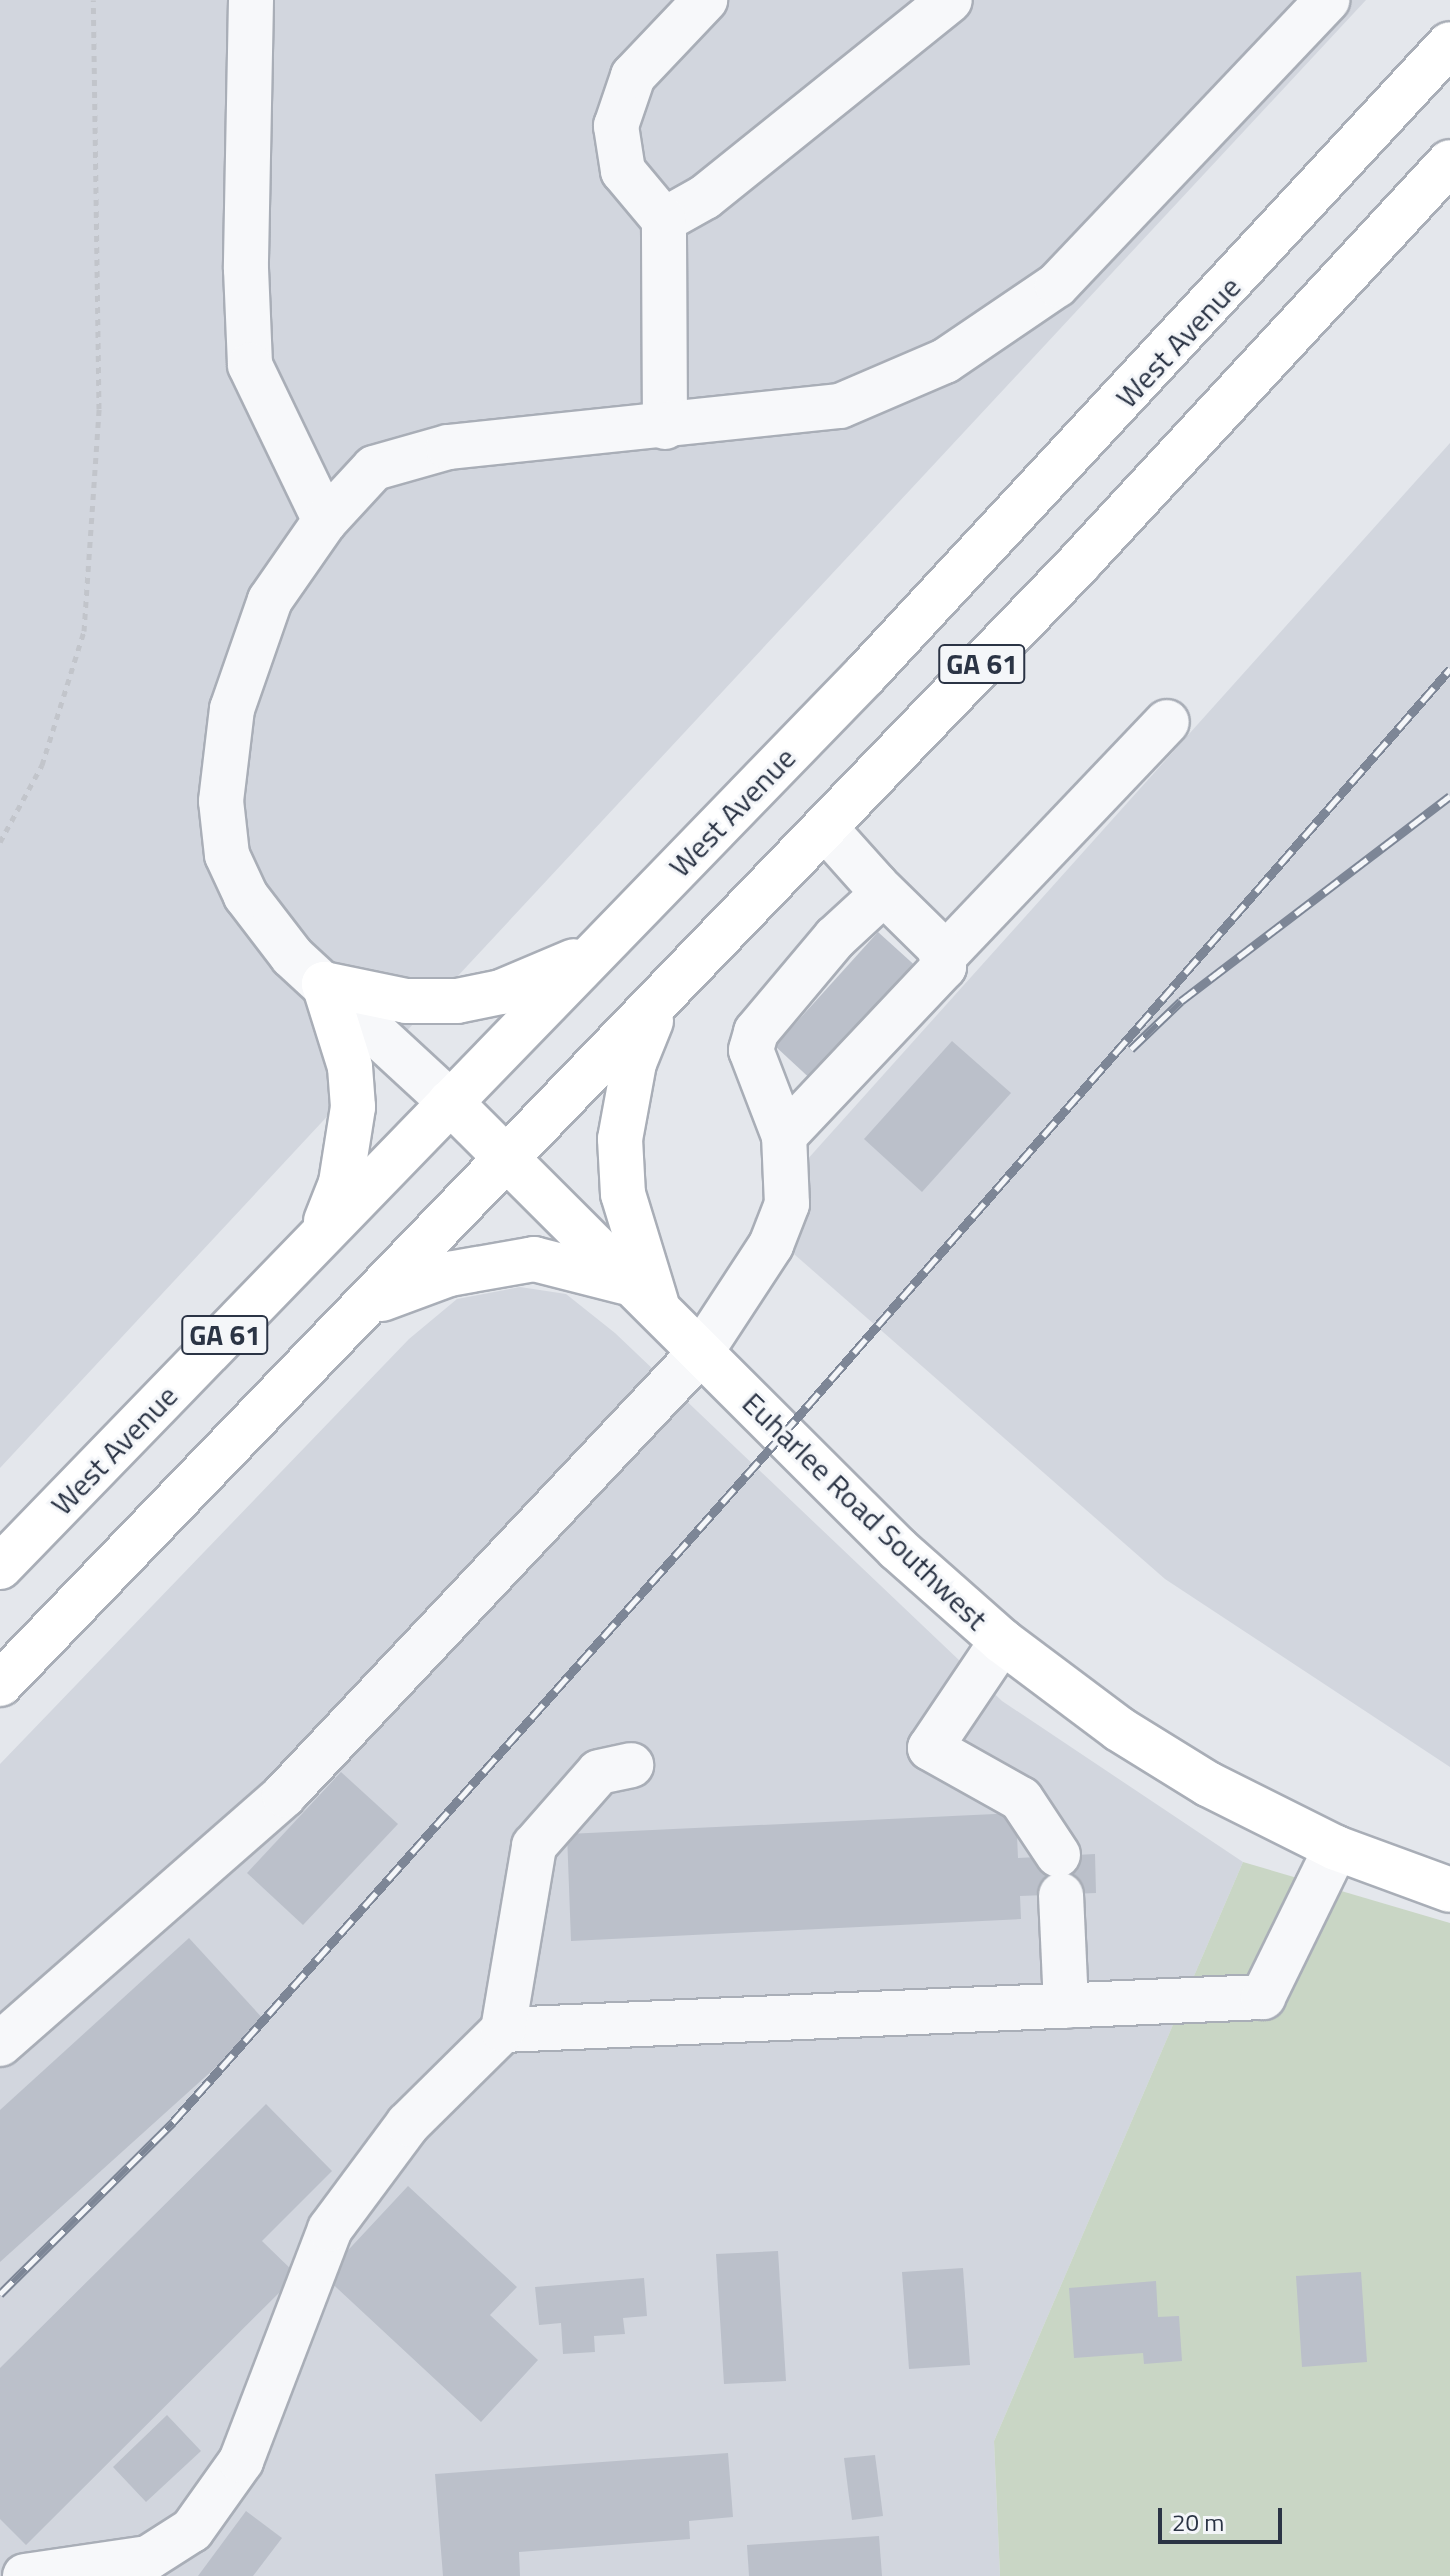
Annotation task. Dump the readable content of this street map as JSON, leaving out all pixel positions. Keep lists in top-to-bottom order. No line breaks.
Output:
{"streets":{"main road":["West Avenue","GA 61","Euharlee Road Southwest"]},"crossings":[["West Avenue","Euharlee Road Southwest"],["GA 61","Euharlee Road Southwest"]],"scale_bar":"20 m"}
